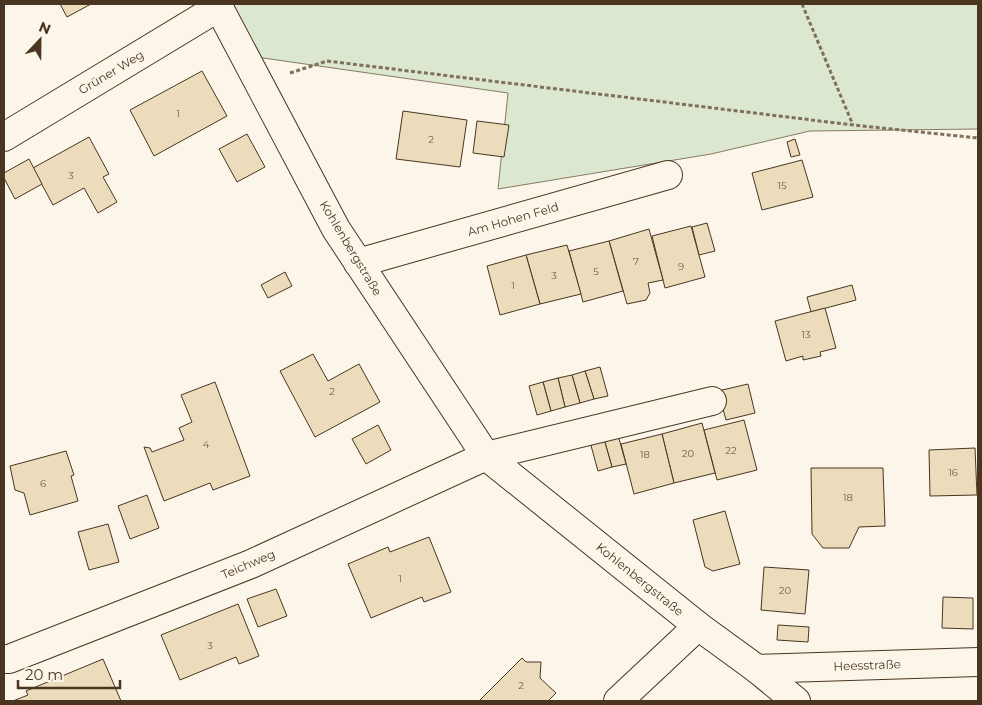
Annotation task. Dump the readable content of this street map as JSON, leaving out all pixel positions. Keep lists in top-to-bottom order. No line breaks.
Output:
{"streets":{"street":["Grüner Weg","Am Hohen Feld","Kohlenbergstraße","Teichweg","Heesstraße"]},"crossings":[["Grüner Weg","Kohlenbergstraße"],["Am Hohen Feld","Kohlenbergstraße"],["Kohlenbergstraße","Teichweg"],["Kohlenbergstraße","Heesstraße"]],"house_numbers":["1","2","3","15","7","9","5","3","1","13","2","4","22","20","18","16","6","18","1","20","3","2"],"scale_bar":"20 m","north":"top"}
